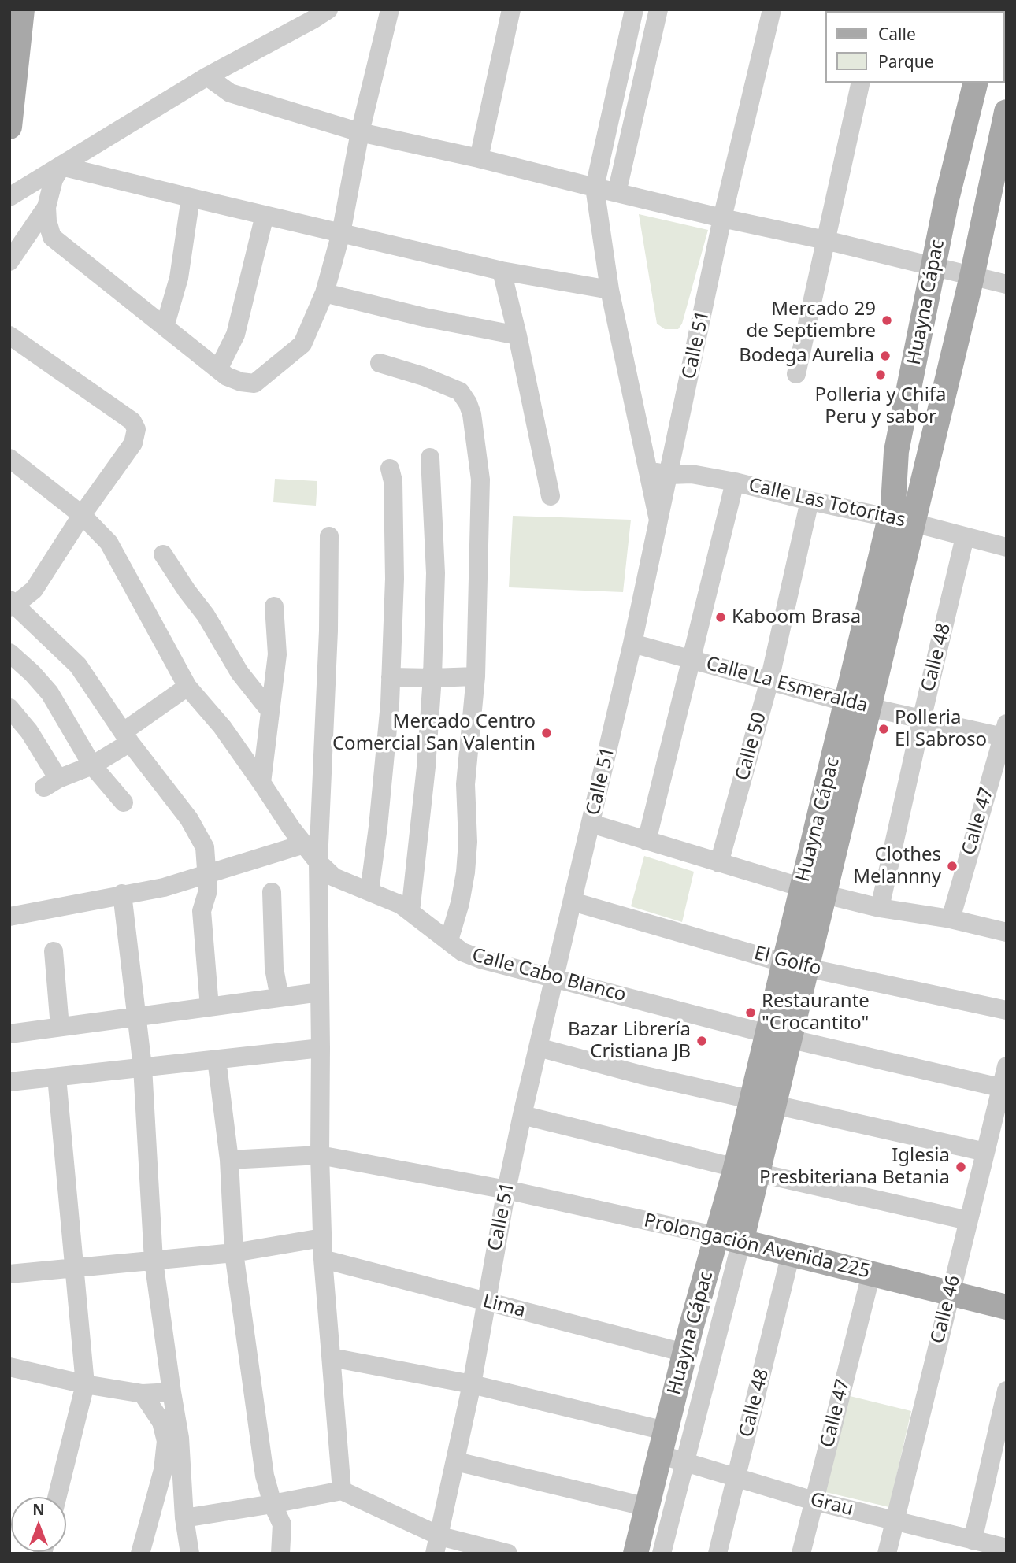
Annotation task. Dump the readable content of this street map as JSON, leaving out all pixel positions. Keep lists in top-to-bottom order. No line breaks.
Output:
{"streets":{"main road":["Huayna Cápac","Prolongación Avenida 225"],"street":["Calle 51","Calle Las Totoritas","Calle 48","Calle La Esmeralda","Calle 50","Calle 47","El Golfo","Calle Cabo Blanco","Lima","Calle 46","Grau"]},"crossings":[["Huayna Cápac","Calle Las Totoritas"],["Huayna Cápac","Calle La Esmeralda"],["Huayna Cápac","El Golfo"],["Huayna Cápac","Calle Cabo Blanco"],["Huayna Cápac","Prolongación Avenida 225"],["Huayna Cápac","Lima"],["Huayna Cápac","Grau"],["Calle 51","Calle Las Totoritas"],["Calle 51","Calle La Esmeralda"],["Calle 51","El Golfo"],["Calle 51","Calle Cabo Blanco"],["Calle 51","Prolongación Avenida 225"],["Calle 51","Lima"],["Calle 51","Grau"],["Calle Las Totoritas","Calle 48"],["Calle Las Totoritas","Calle 50"],["Calle 48","Calle La Esmeralda"],["Calle 48","Prolongación Avenida 225"],["Calle 48","Grau"],["Calle La Esmeralda","Calle 50"],["Calle La Esmeralda","Calle 47"],["Calle 47","Prolongación Avenida 225"],["Calle 47","Grau"],["Calle Cabo Blanco","Calle 46"],["Prolongación Avenida 225","Calle 46"],["Calle 46","Grau"]],"places":["Mercado 29 de Septiembre","Bodega Aurelia","Polleria y Chifa Peru y sabor","Kaboom Brasa","Polleria El Sabroso","Mercado Centro Comercial San Valentin","Clothes Melannny","Restaurante \"Crocantito\"","Bazar Librería Cristiana JB","Iglesia Presbiteriana Betania"],"legend":["Calle","Parque"],"north":"top"}
